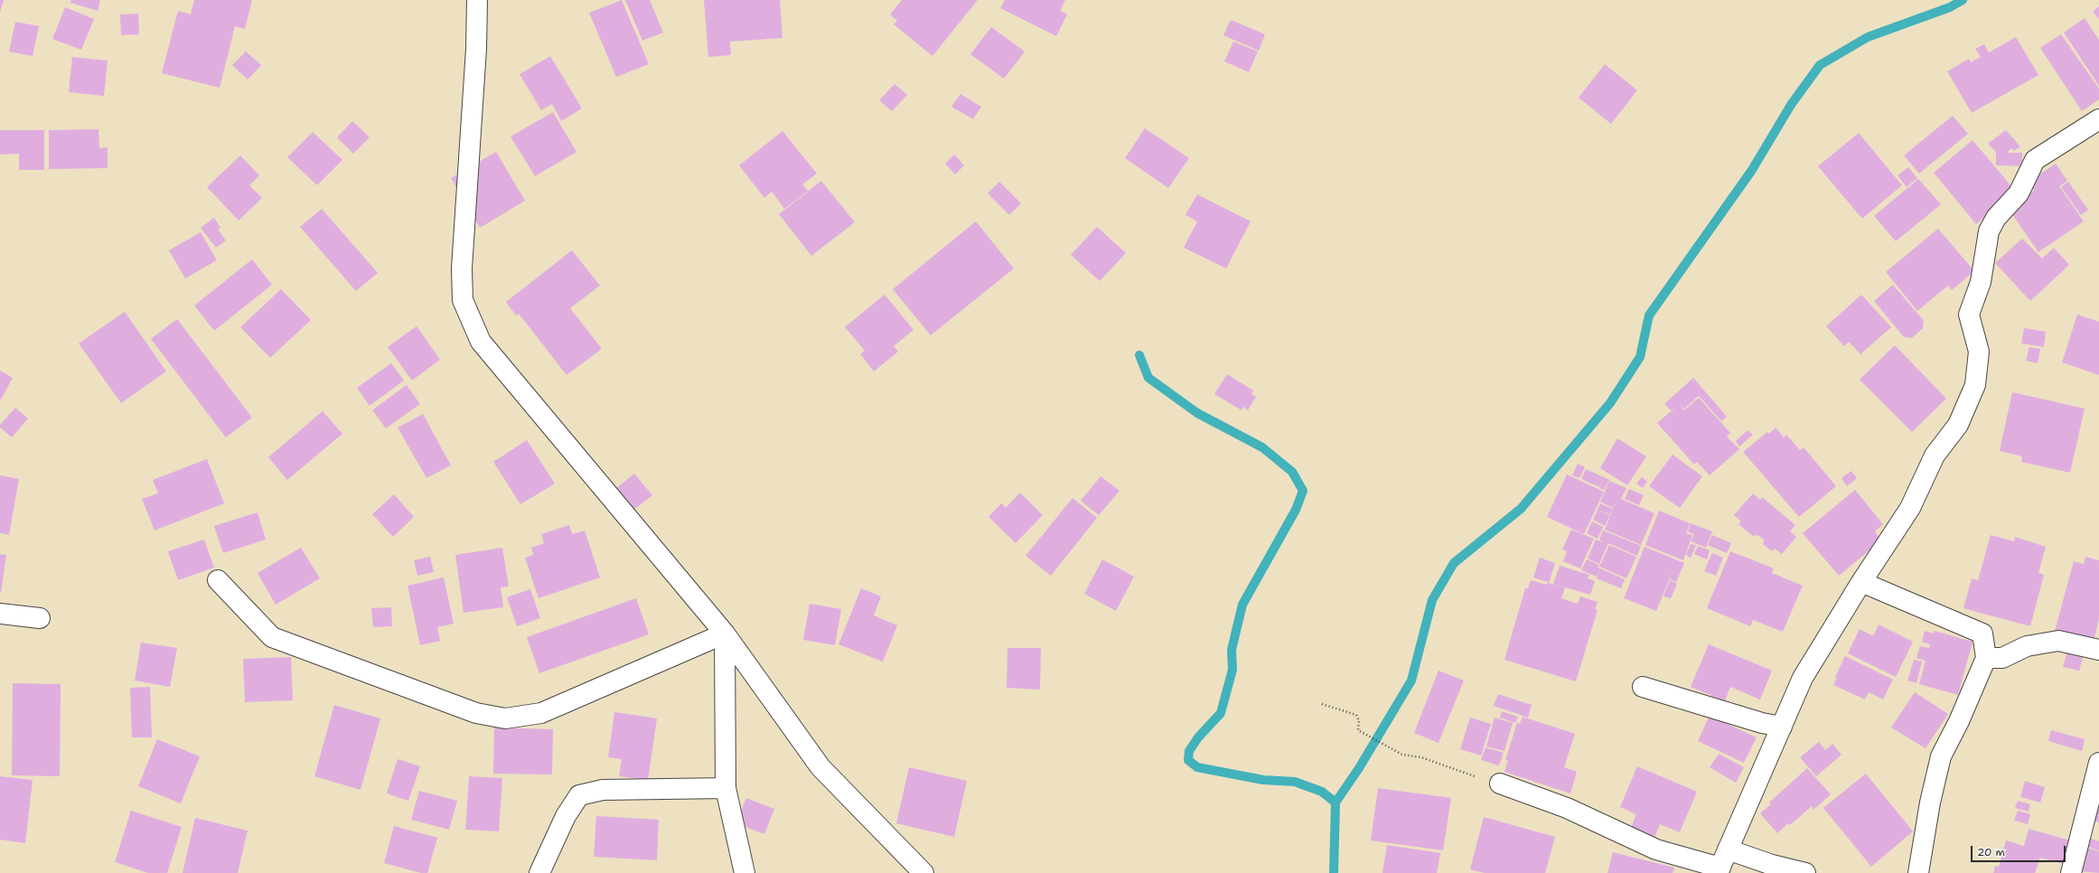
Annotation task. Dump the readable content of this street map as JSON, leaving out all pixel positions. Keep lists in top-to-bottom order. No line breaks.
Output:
{"scale_bar":"20 m"}
